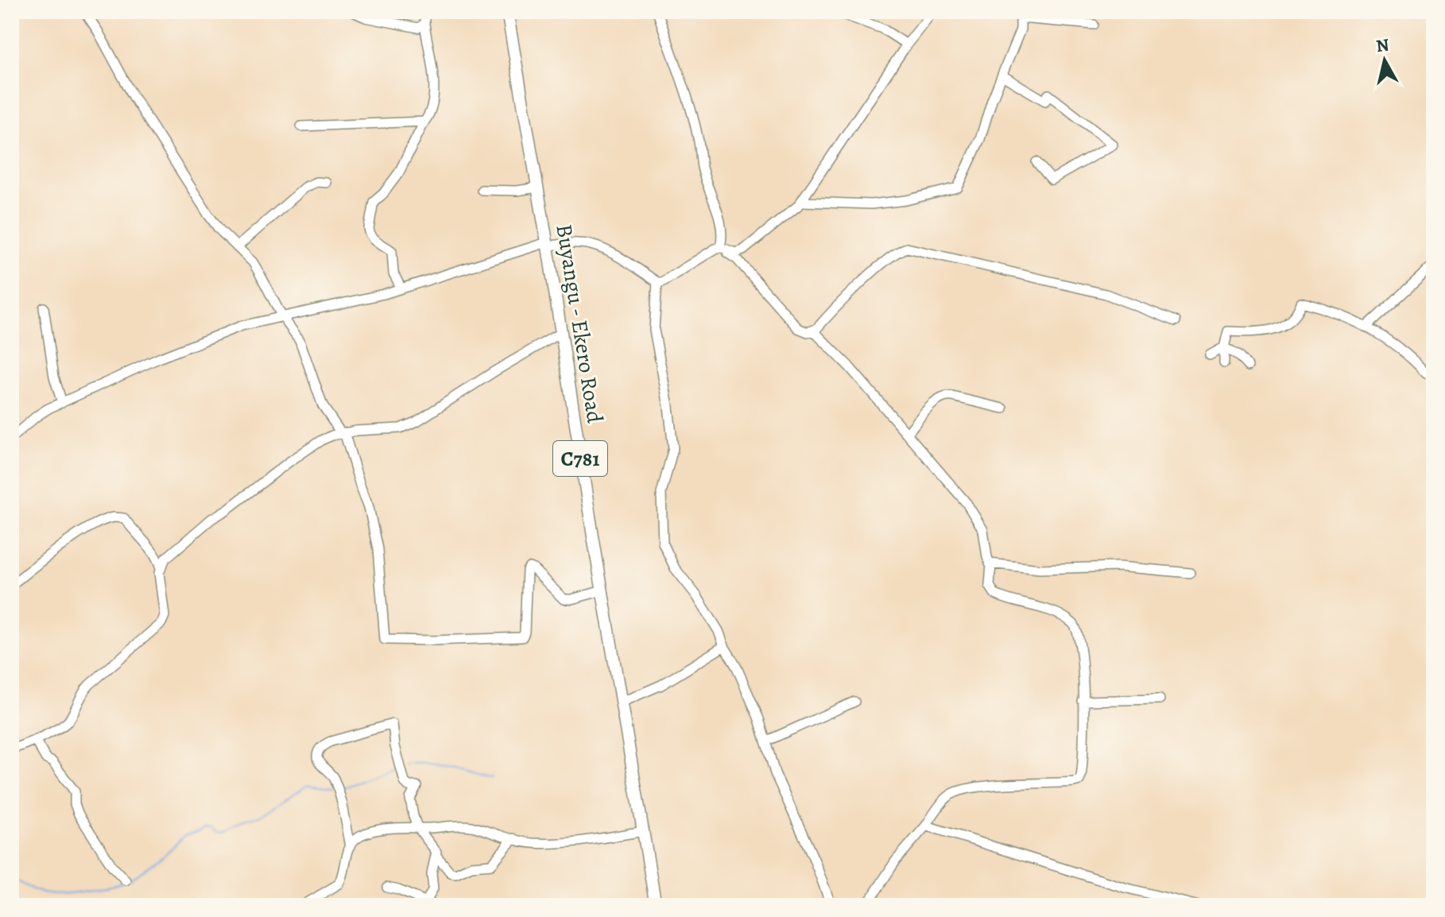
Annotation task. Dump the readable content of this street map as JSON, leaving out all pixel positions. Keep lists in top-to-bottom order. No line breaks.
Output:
{"streets":{"main road":["Buyangu - Ekero Road","C781"]},"north":"top"}
